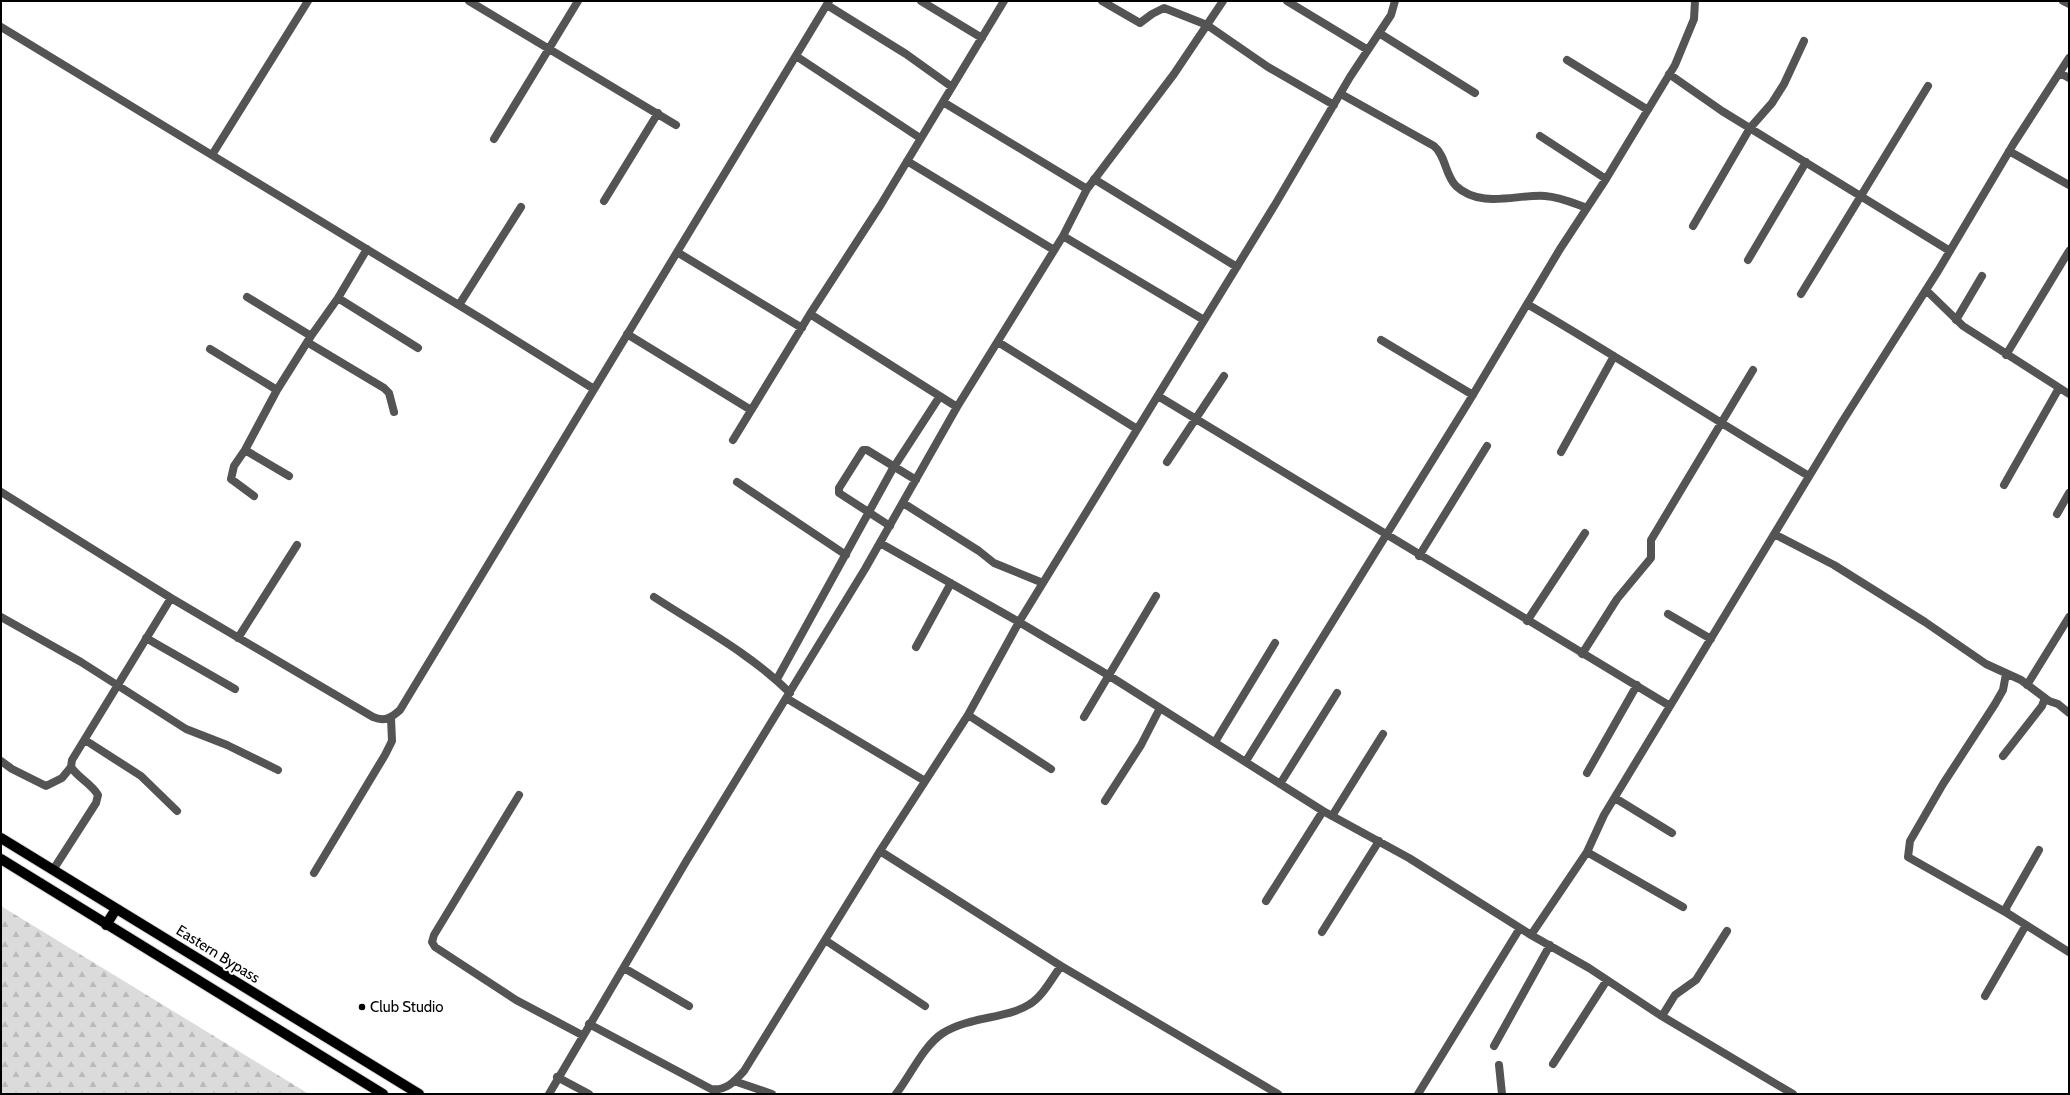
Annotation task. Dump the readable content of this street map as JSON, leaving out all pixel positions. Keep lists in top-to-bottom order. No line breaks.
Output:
{"streets":{"main road":["Eastern Bypass"]},"places":["Club Studio"]}
